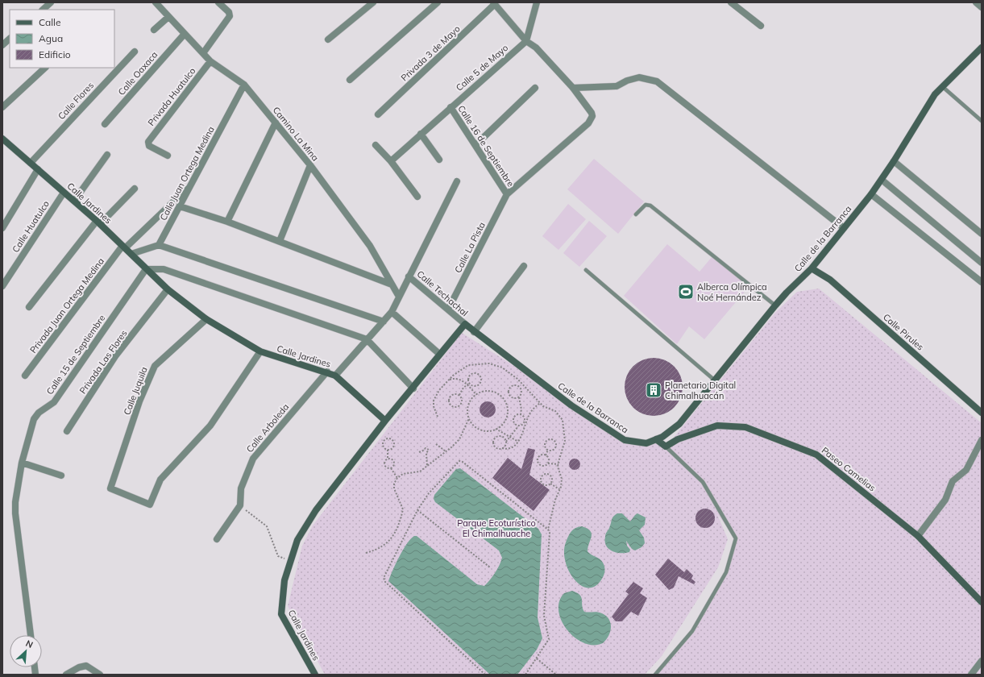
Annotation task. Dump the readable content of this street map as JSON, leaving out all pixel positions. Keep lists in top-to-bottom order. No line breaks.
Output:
{"streets":{"main road":["Calle Jardines","Calle de la Barranca","Calle Pirules","Paseo Camelias"],"street":["Privada 3 de Mayo","Calle 5 de Mayo","Calle Oaxaca","Privada Huatulco","Calle Flores","Camino La Mina","Calle 16 de Septiembre","Calle Juan Ortega Medina","Calle Huatulco","Calle La Pista","Calle Techachal","Privada Juan Ortega Medina","Calle 15 de Septiembre","Privada Las Flores","Calle Juquila","Calle Arboleda"]},"crossings":[["Calle 5 de Mayo","Calle 16 de Septiembre"],["Calle Oaxaca","Camino La Mina"],["Privada Huatulco","Camino La Mina"],["Calle Flores","Calle Jardines"],["Camino La Mina","Calle Juan Ortega Medina"],["Calle 16 de Septiembre","Calle La Pista"],["Calle Juan Ortega Medina","Privada Juan Ortega Medina"],["Calle Jardines","Calle Huatulco"],["Calle Jardines","Privada Juan Ortega Medina"],["Calle Jardines","Calle 15 de Septiembre"],["Calle Jardines","Privada Las Flores"],["Calle Jardines","Calle Juquila"],["Calle Jardines","Calle Arboleda"],["Calle de la Barranca","Calle Techachal"],["Calle de la Barranca","Calle Pirules"],["Calle La Pista","Calle Techachal"]],"parks":["Parque Ecoturístico El Chimalhuache"],"places":{"sports":["Alberca Olímpica Noé Hernández"],"building":["Planetario Digital Chimalhuacán"]},"legend":["Calle","Agua","Edificio"],"north":"top right"}
